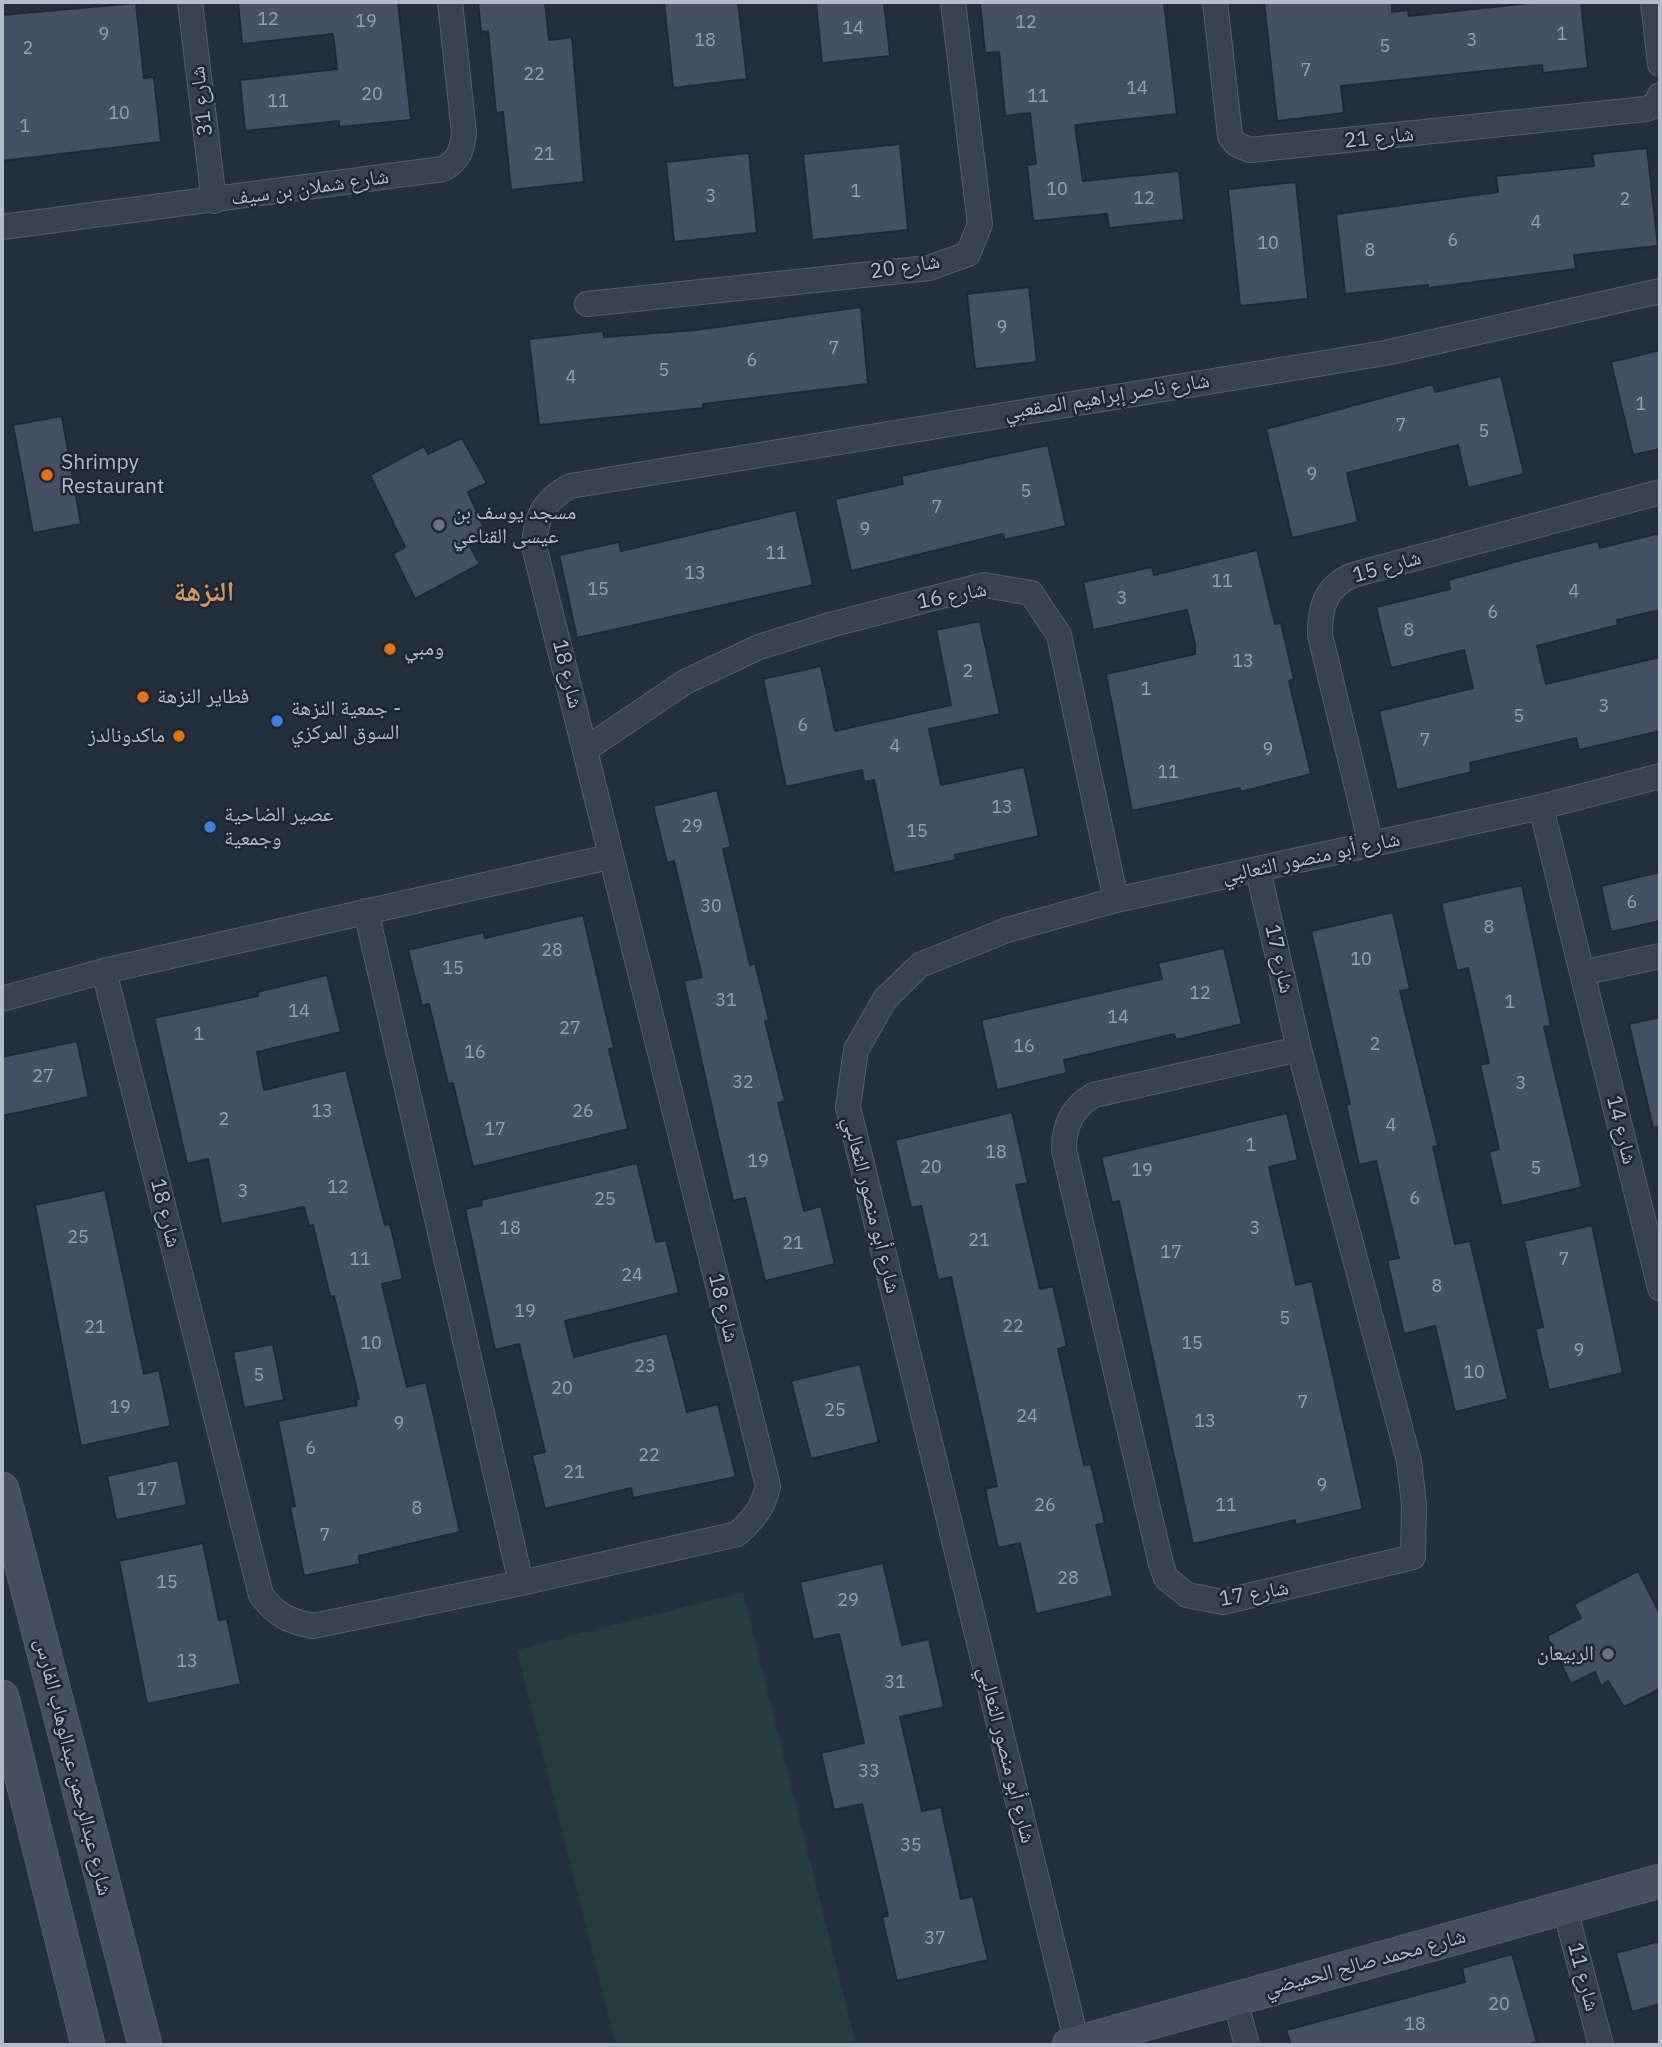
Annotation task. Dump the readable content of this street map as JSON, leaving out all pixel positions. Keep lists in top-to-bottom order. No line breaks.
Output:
{"streets":{"street":["شارع 31","شارع 21","شارع شملان بن سيف","شارع 20","شارع ناصر إبراهيم الصقعبي","شارع 15","شارع 16","شارع 18","شارع أبو منصور الثعالبي","شارع 17","شارع 14","شارع عبدالرحمن عبدالوهاب الفارس","شارع محمد صالح الحميضي","شارع 11"]},"crossings":[["شارع 31","شارع شملان بن سيف"],["شارع ناصر إبراهيم الصقعبي","شارع 18"],["شارع 15","شارع أبو منصور الثعالبي"],["شارع 16","شارع 18"],["شارع 16","شارع أبو منصور الثعالبي"],["شارع أبو منصور الثعالبي","شارع 17"],["شارع أبو منصور الثعالبي","شارع 14"],["شارع أبو منصور الثعالبي","شارع محمد صالح الحميضي"],["شارع محمد صالح الحميضي","شارع 11"]],"districts":["النزهة"],"places":["Shrimpy Restaurant","مسجد يوسف بن عيسى القناعي","ومبي","فطاير النزهة","جمعية النزهة - السوق المركزي","ماكدونالدز","عصير الضاحية وجمعية","الربيعان"],"house_numbers":["12","19","12","14","9","1","18","3","5","2","7","22","14","20","11","11","10","1","21","10","1","3","12","2","4","6","10","8","9","7","6","5","4","1","7","5","9","5","7","9","11","13","11","15","4","3","6","8","13","2","1","3","5","6","7","4","9","11","13","29","15","6","30","8","28","10","15","12","31","1","14","14","27","1","2","16","16","27","32","3","13","26","2","4","17","1","18","19","20","5","19","12","3","6","25","18","3","25","21","21","17","11","7","24","8","19","5","22","21","10","15","9","23","10","5","20","7","19","25","24","13","9","6","22","21","9","17","26","11","8","7","28","15","29","13","31","33","35","37","20","18"]}
